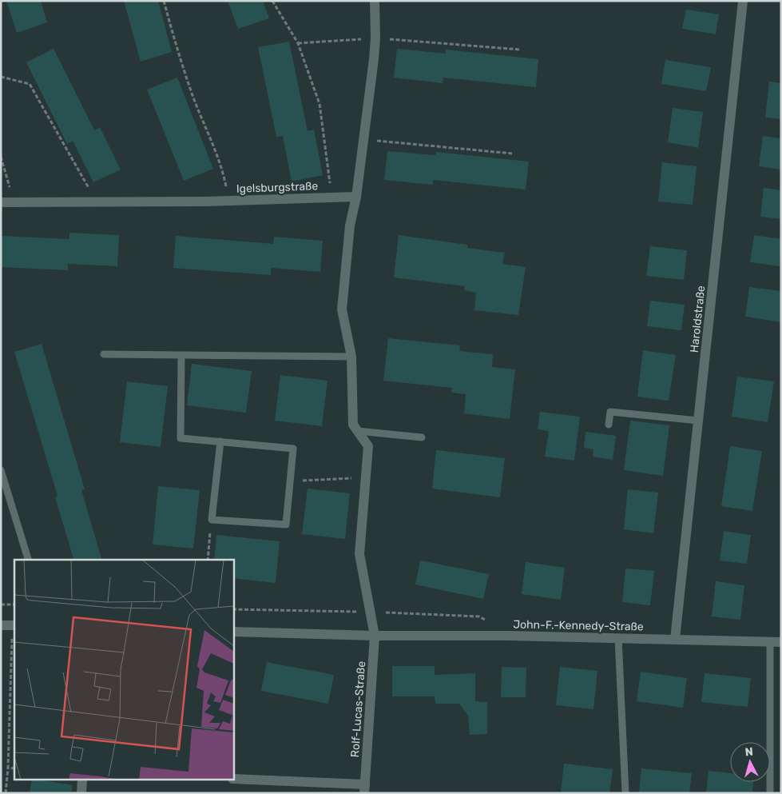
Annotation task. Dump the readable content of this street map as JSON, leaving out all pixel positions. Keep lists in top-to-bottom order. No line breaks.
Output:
{"streets":{"street":["Igelsburgstraße","Haroldstraße","John-F.-Kennedy-Straße","Rolf-Lucas-Straße"]},"crossings":[["Haroldstraße","John-F.-Kennedy-Straße"],["John-F.-Kennedy-Straße","Rolf-Lucas-Straße"]],"north":"top"}
